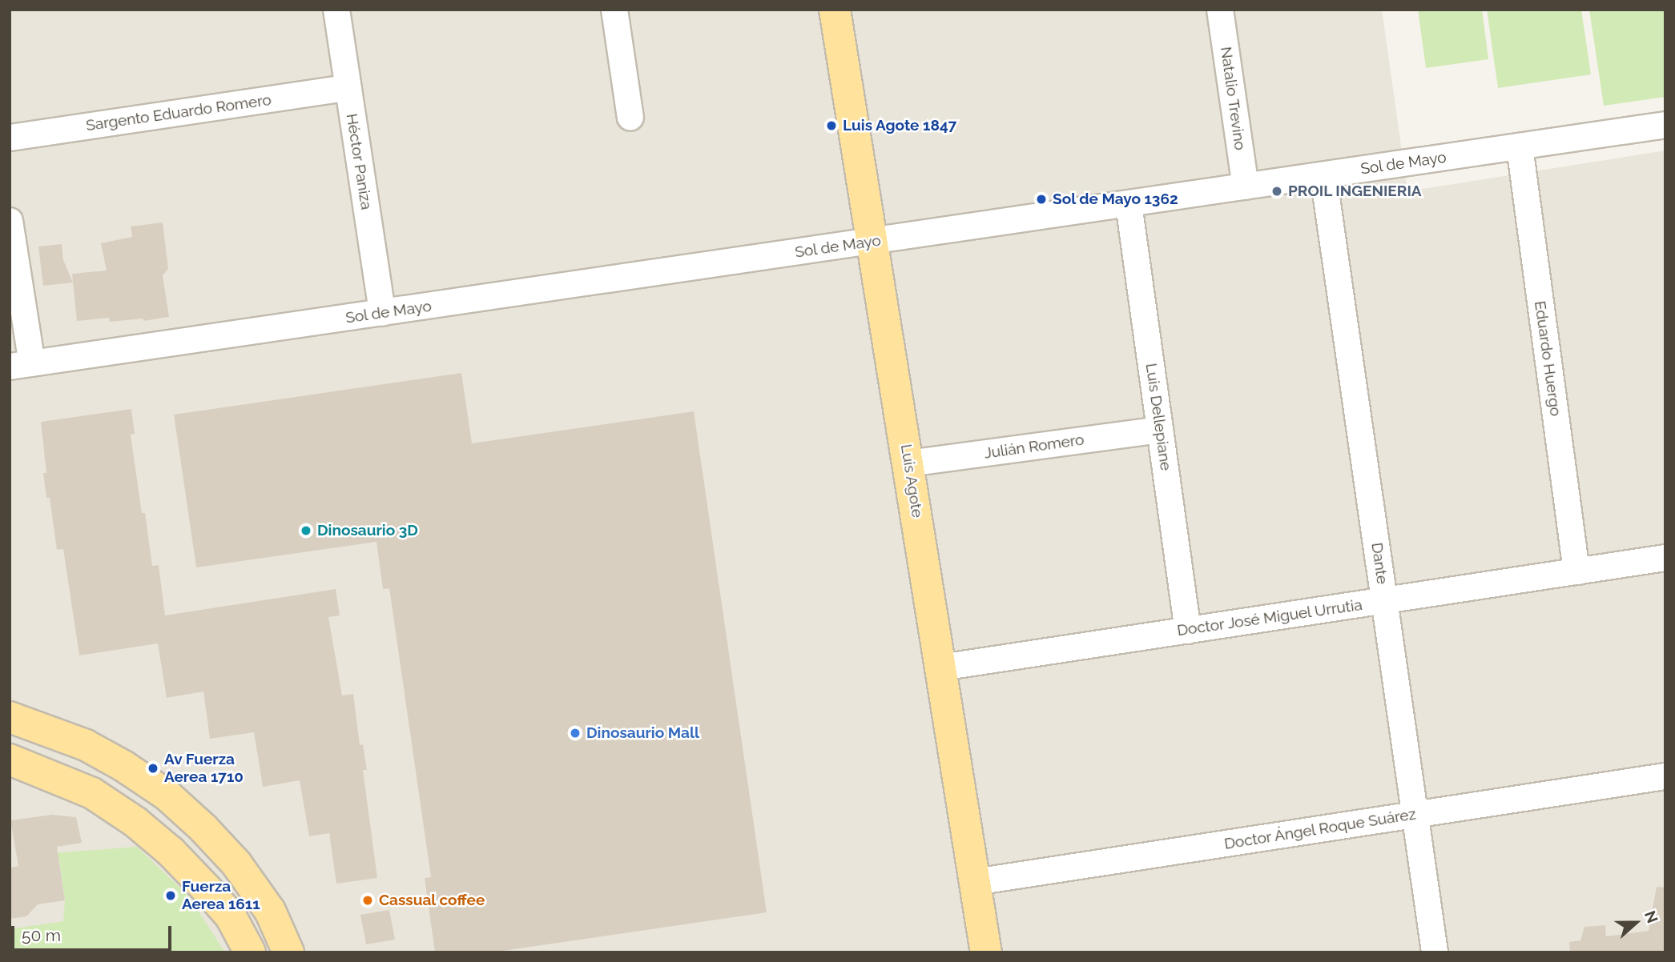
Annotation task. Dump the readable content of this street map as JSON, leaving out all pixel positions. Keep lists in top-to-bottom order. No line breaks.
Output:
{"streets":{"main road":["Luis Agote"],"street":["Natalio Trevino","Sargento Eduardo Romero","Héctor Paniza","Sol de Mayo","Eduardo Huergo","Luis Dellepiane","Julián Romero","Dante","Doctor José Miguel Urrutia","Doctor Ángel Roque Suárez"]},"crossings":[["Natalio Trevino","Sol de Mayo"],["Sargento Eduardo Romero","Héctor Paniza"],["Héctor Paniza","Sol de Mayo"],["Sol de Mayo","Eduardo Huergo"],["Sol de Mayo","Luis Dellepiane"],["Sol de Mayo","Luis Agote"],["Sol de Mayo","Dante"],["Eduardo Huergo","Doctor José Miguel Urrutia"],["Luis Dellepiane","Julián Romero"],["Luis Dellepiane","Doctor José Miguel Urrutia"],["Julián Romero","Luis Agote"],["Luis Agote","Doctor José Miguel Urrutia"],["Luis Agote","Doctor Ángel Roque Suárez"],["Dante","Doctor José Miguel Urrutia"],["Dante","Doctor Ángel Roque Suárez"]],"places":["Luis Agote 1847","PROIL INGENIERIA","Sol de Mayo 1362","Dinosaurio 3D","Dinosaurio Mall","Av Fuerza Aerea 1710","Fuerza Aerea 1611","Cassual coffee"],"scale_bar":"50 m","north":"right"}
